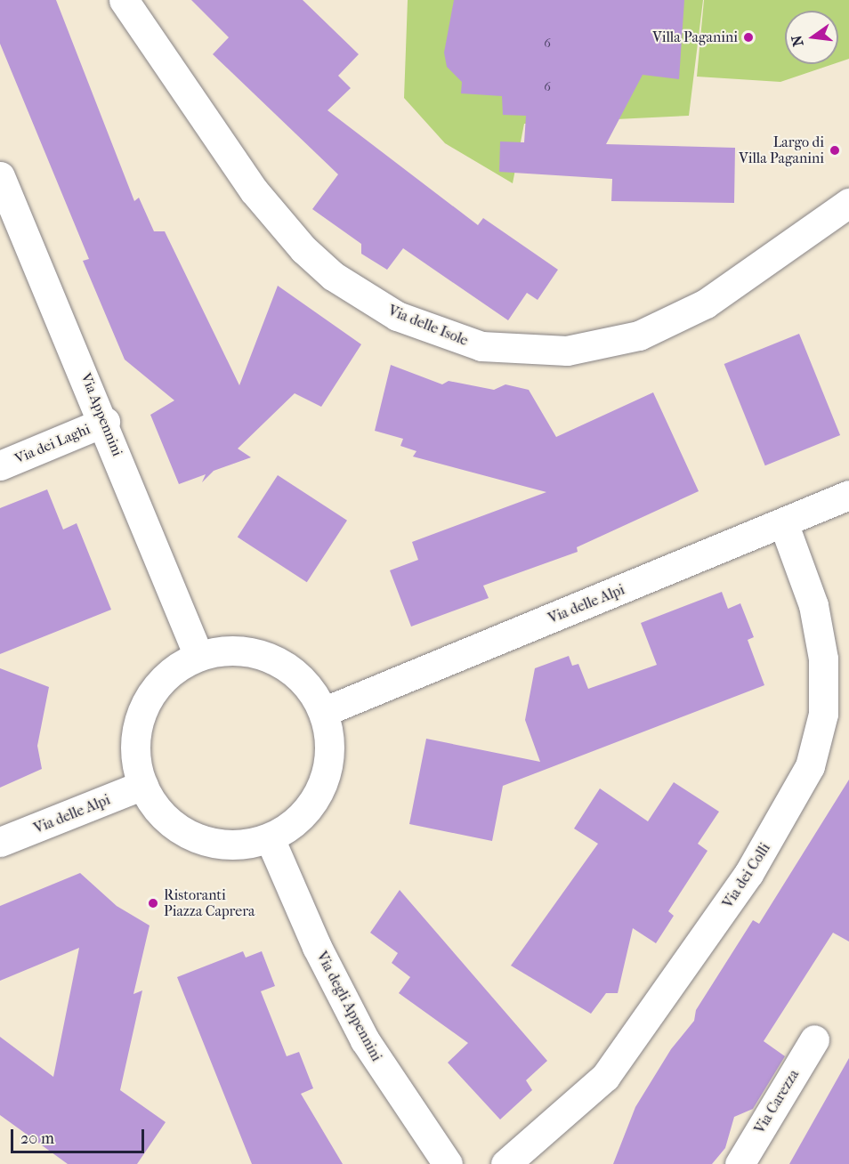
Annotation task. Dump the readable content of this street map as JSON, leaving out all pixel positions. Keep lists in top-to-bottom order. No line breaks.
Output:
{"streets":{"street":["Via delle Isole","Via Appennini","Via dei Laghi","Via delle Alpi","Via dei Colli","Via degli Appennini","Via Carezza"]},"crossings":[["Via Appennini","Via dei Laghi"],["Via delle Alpi","Via dei Colli"]],"places":["Villa Paganini","Largo di Villa Paganini","Ristoranti Piazza Caprera"],"house_numbers":["6","6"],"scale_bar":"20 m","north":"left"}
